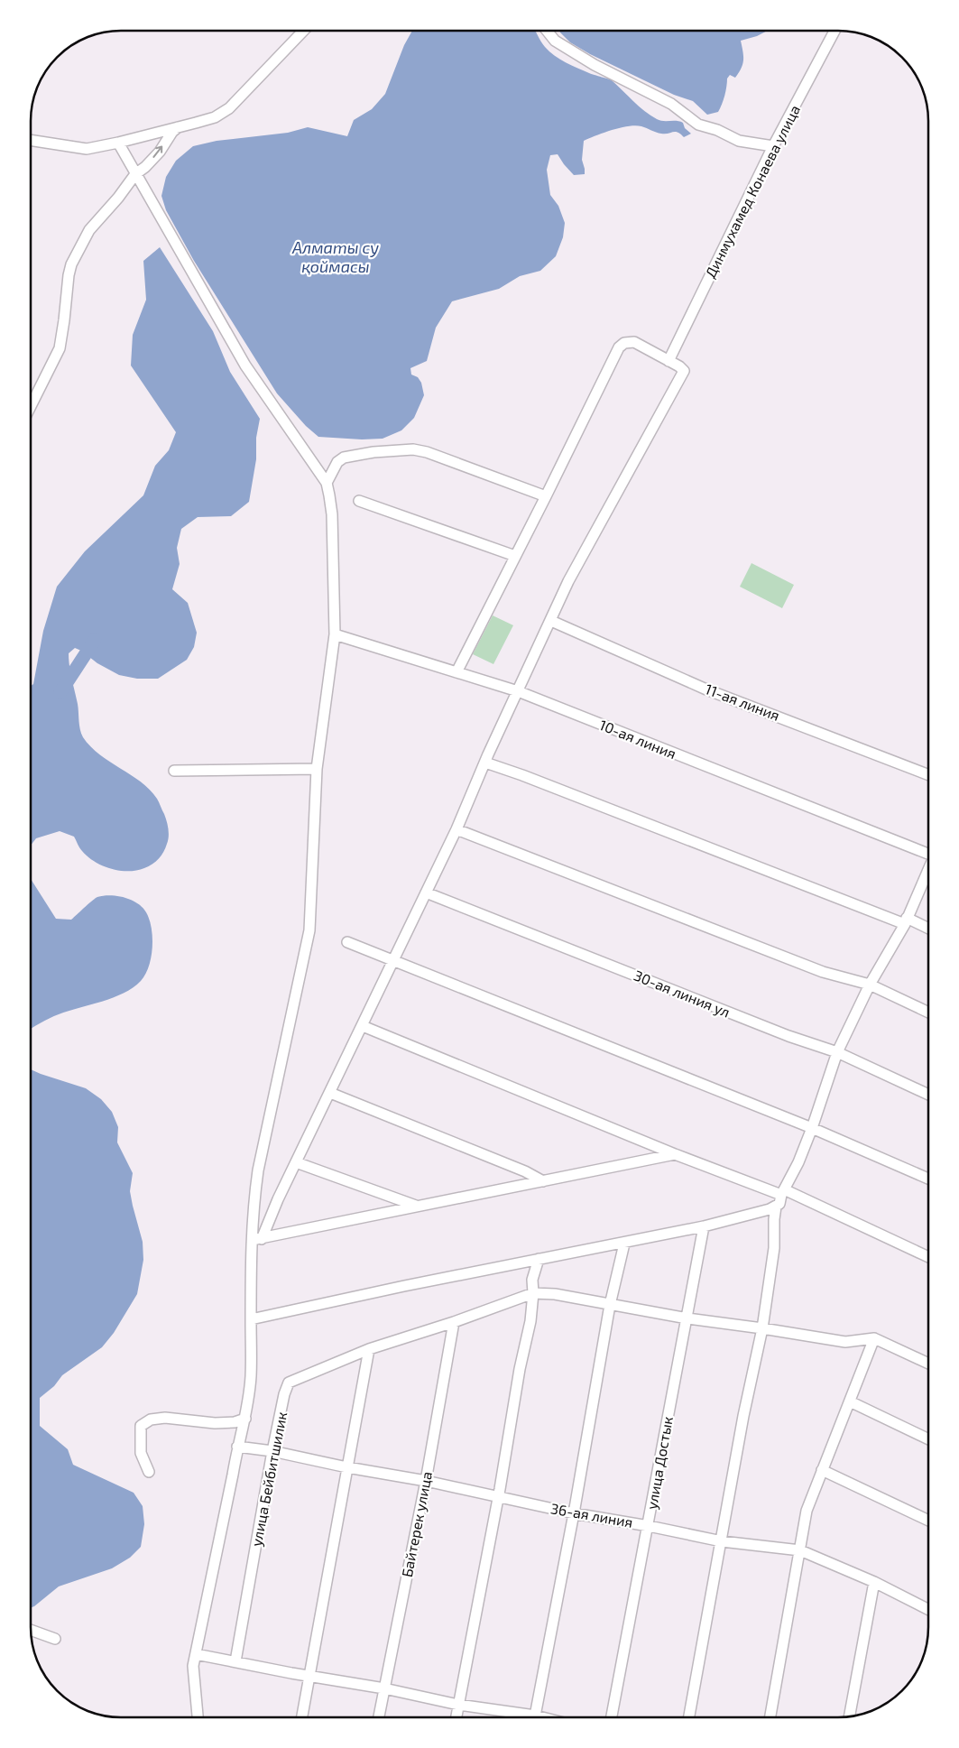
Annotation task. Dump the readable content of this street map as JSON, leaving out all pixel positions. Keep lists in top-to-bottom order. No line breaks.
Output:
{"streets":{"street":["Динмухамед Конаева улица","11-ая линия","10-ая линия","30-ая линия ул","улица Достык","улица Бейбитшилик","36-ая линия","Байтерек улица"]},"crossings":[["улица Достык","36-ая линия"],["улица Бейбитшилик","36-ая линия"],["36-ая линия","Байтерек улица"]],"water":["Алматы су қоймасы"]}
